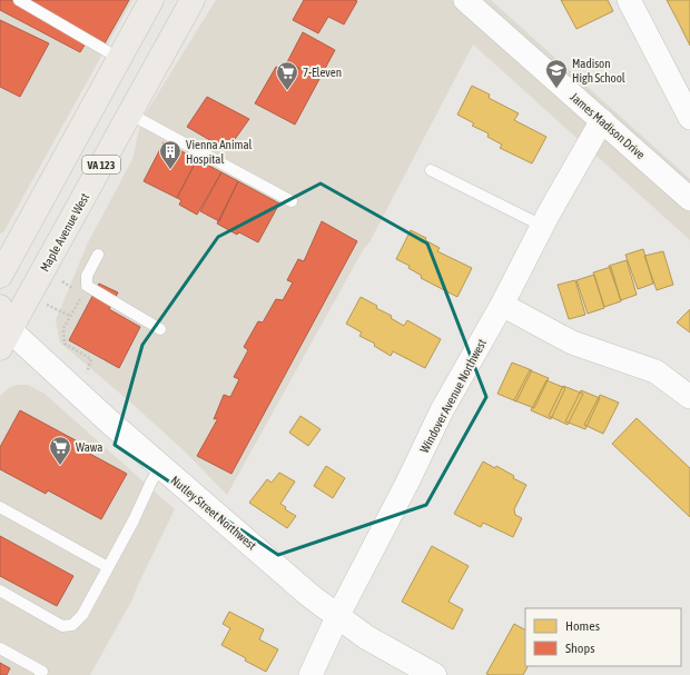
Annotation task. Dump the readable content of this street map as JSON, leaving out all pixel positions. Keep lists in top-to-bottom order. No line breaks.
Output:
{"streets":{"main road":["VA 123","Maple Avenue West"],"street":["James Madison Drive","Windover Avenue Northwest","Nutley Street Northwest"]},"crossings":[["James Madison Drive","Windover Avenue Northwest"],["Maple Avenue West","Nutley Street Northwest"],["Windover Avenue Northwest","Nutley Street Northwest"]],"places":{"school or university":["Madison High School"],"supermarket":["7-Eleven","Wawa"],"building":["Vienna Animal Hospital"]},"legend":["Homes","Shops"]}
